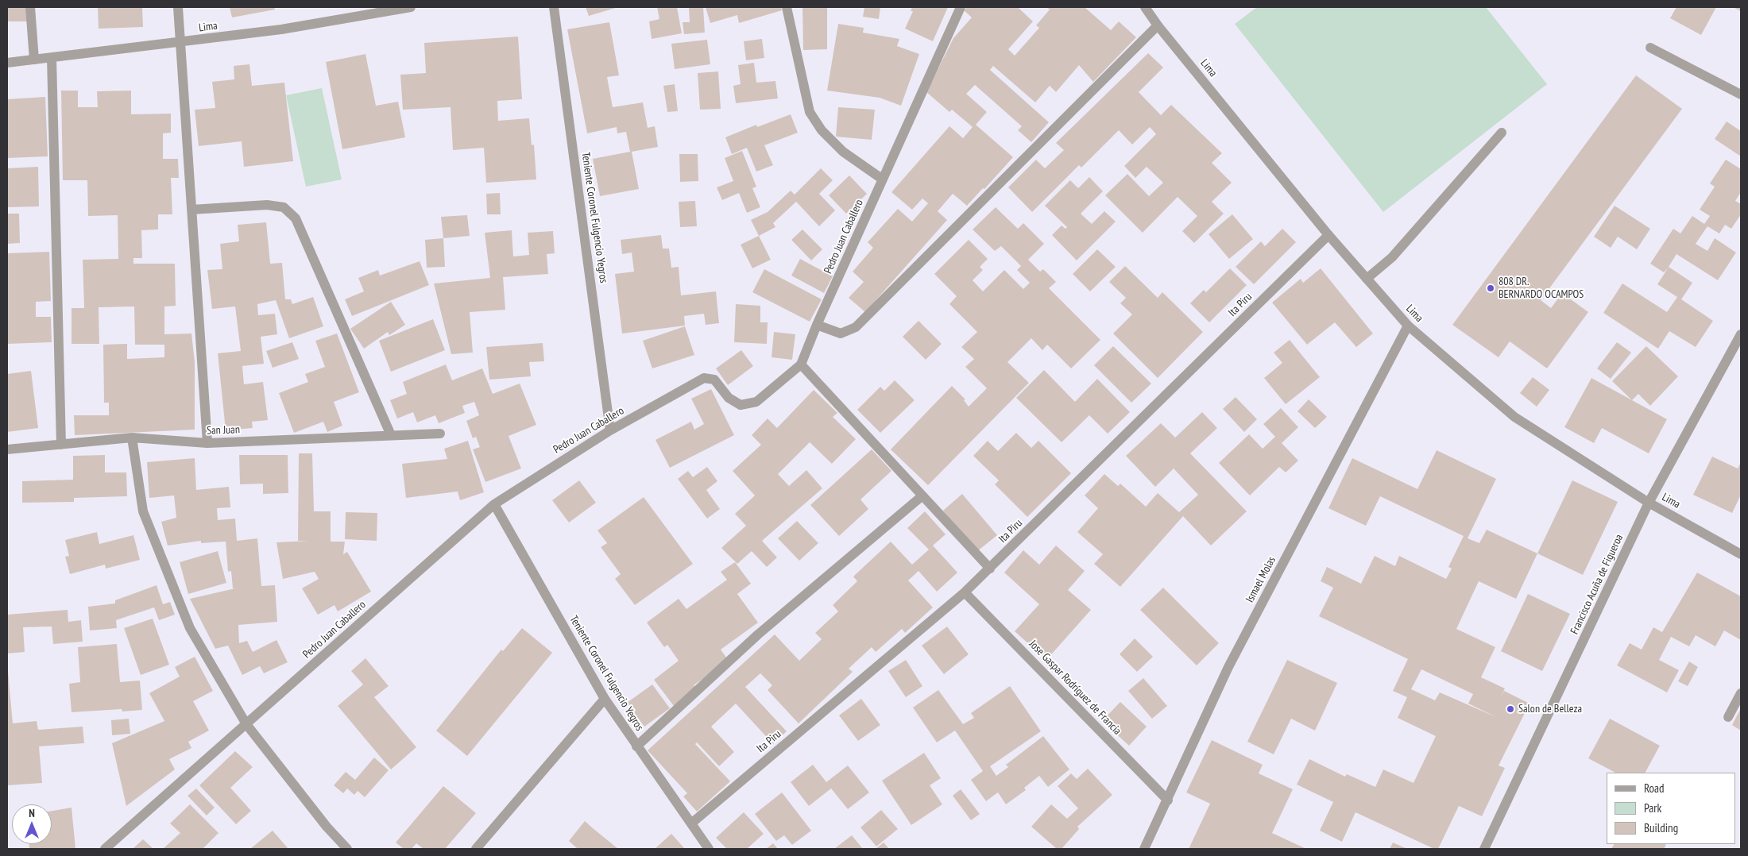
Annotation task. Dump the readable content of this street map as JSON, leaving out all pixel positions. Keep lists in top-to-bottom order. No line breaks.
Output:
{"streets":{"street":["Lima","Teniente Coronel Fulgencio Yegros","Pedro Juan Caballero","Ita Piru","San Juan","Ismael Molas","Francisco Acuña de Figueroa","Jose Gaspar Rodríguez de Francia"]},"crossings":[["Lima","Ita Piru"],["Lima","Ismael Molas"],["Lima","Francisco Acuña de Figueroa"],["Teniente Coronel Fulgencio Yegros","Pedro Juan Caballero"],["Teniente Coronel Fulgencio Yegros","Ita Piru"],["Ita Piru","Jose Gaspar Rodríguez de Francia"],["Ismael Molas","Jose Gaspar Rodríguez de Francia"]],"places":["808 DR. BERNARDO OCAMPOS","Salon de Belleza"],"legend":["Road","Park","Building"],"north":"top"}
